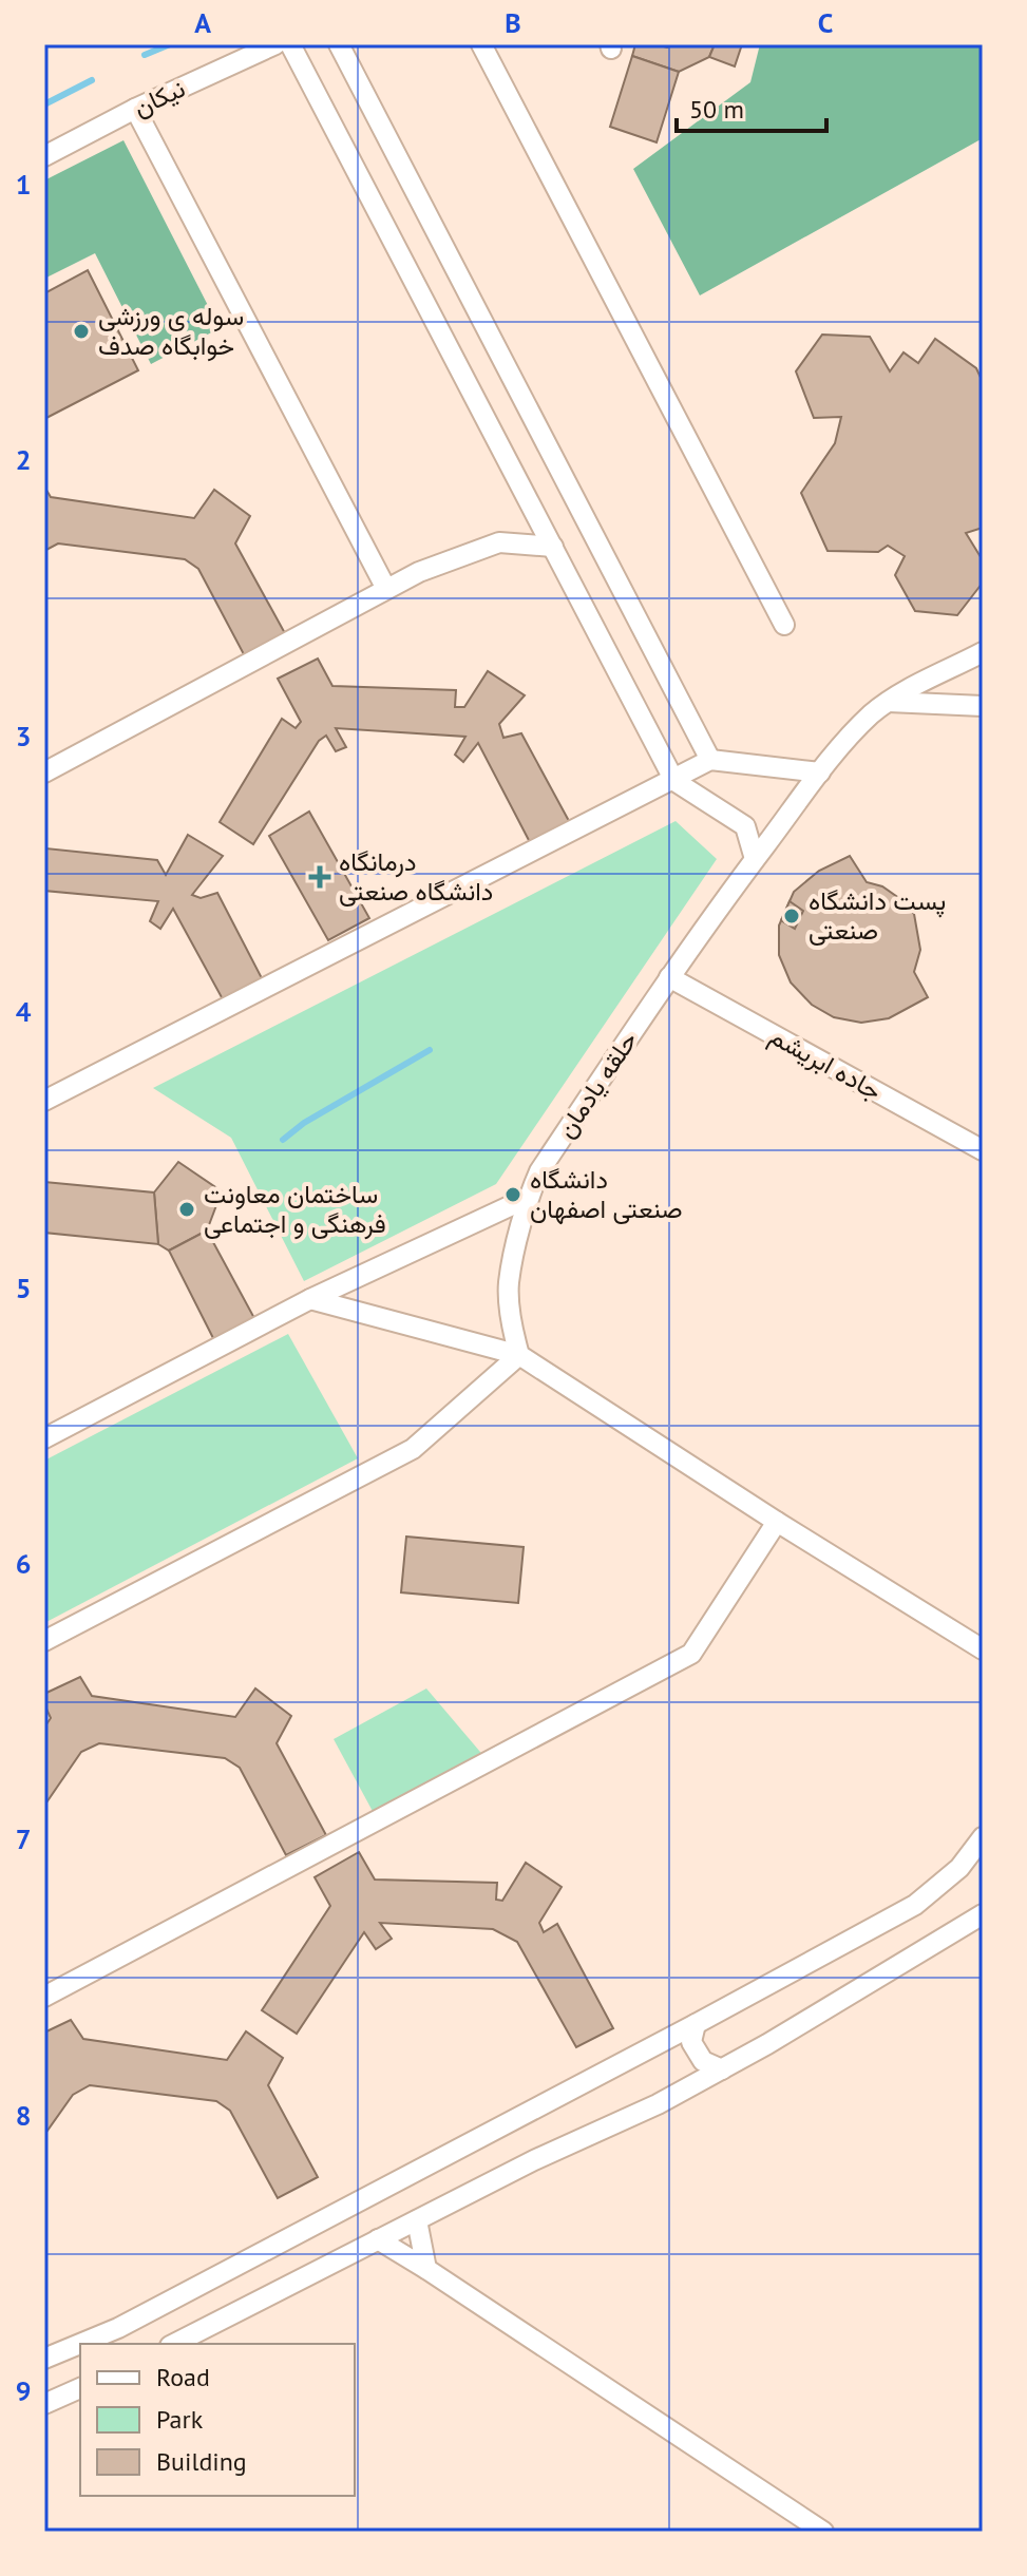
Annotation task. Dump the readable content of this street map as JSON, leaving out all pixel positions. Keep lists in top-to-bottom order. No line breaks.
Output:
{"streets":{"street":["نیکان","جاده ابریشم","حلقه یادمان"]},"crossings":[["جاده ابریشم","حلقه یادمان"]],"places":{"other":["سوله ی ورزشی خوابگاه صدف","پست دانشگاه صنعتی","دانشگاه صنعتی اصفهان","ساختمان معاونت فرهنگی و اجتماعی"],"health":["درمانگاه دانشگاه صنعتی"]},"legend":["Road","Park","Building"],"scale_bar":"50 m","grid":{"columns":["A","B","C"],"rows":["1","2","3","4","5","6","7","8","9"]}}
